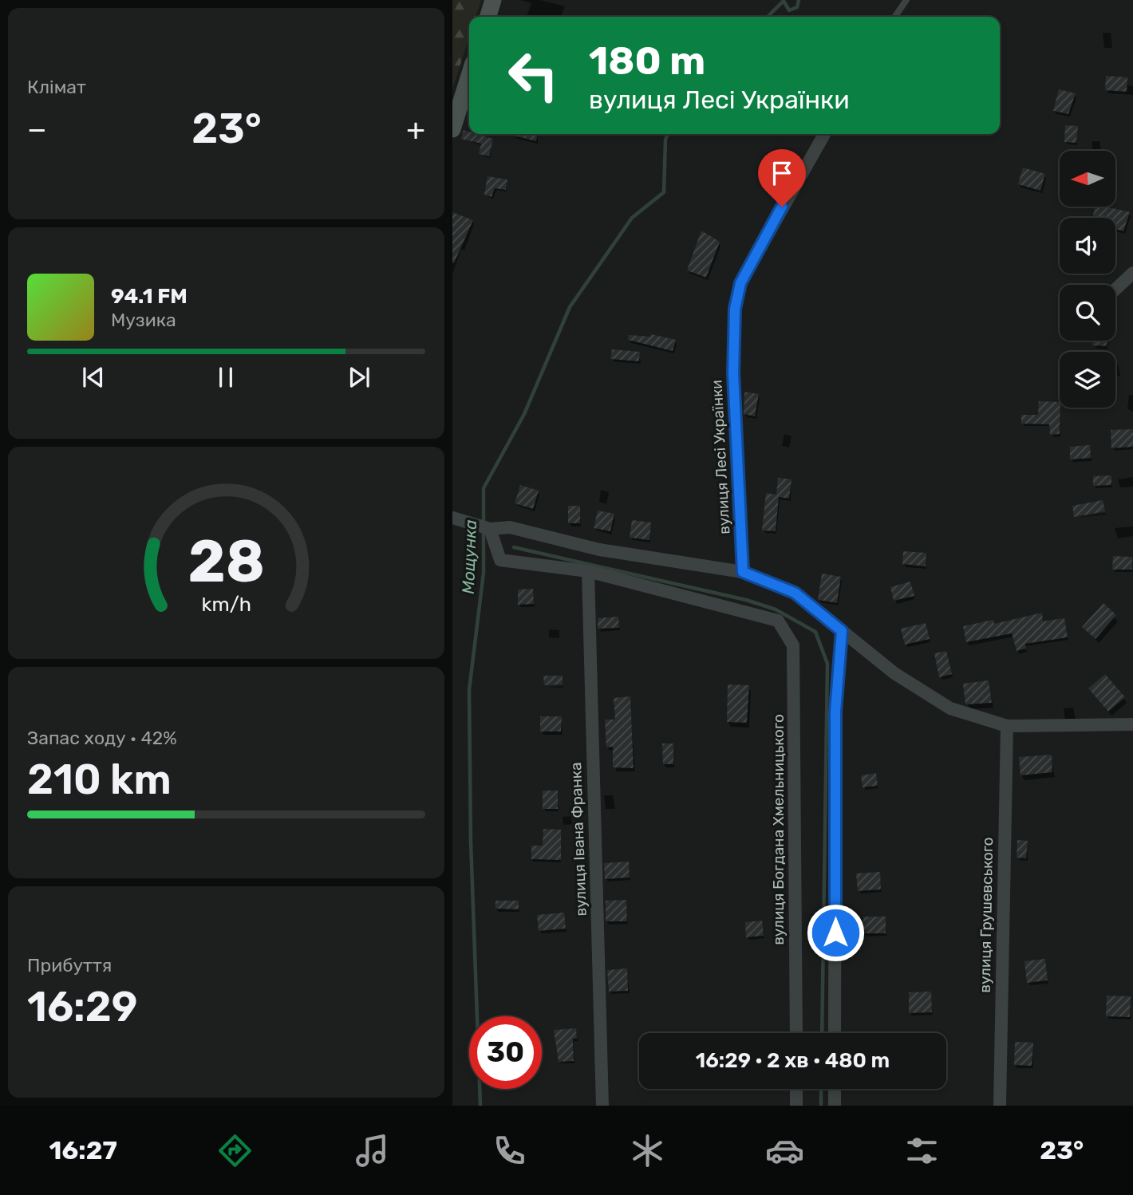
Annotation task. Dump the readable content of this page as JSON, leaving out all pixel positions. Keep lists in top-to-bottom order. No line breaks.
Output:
{"streets":{"street":["вулиця Лесі Українки","вулиця Богдана Хмельницького","вулиця Івана Франка","вулиця Грушевського"]},"crossings":[["вулиця Богдана Хмельницького","вулиця Івана Франка"]],"water":["Мощунка"],"north":"left","page":{"tile":["Клімат",["Запас ходу · 42%","210 km"],["Прибуття","16:29"]],"turn":["180 m","вулиця Лесі Українки"],"heat":["−","23°","+"],"song":["94.1 FM","Музика"],"limit":"30","trip":"16:29 · 2 хв · 480 m","tabs":["16:27","23°"],"gauge":["28","km/h"]}}
